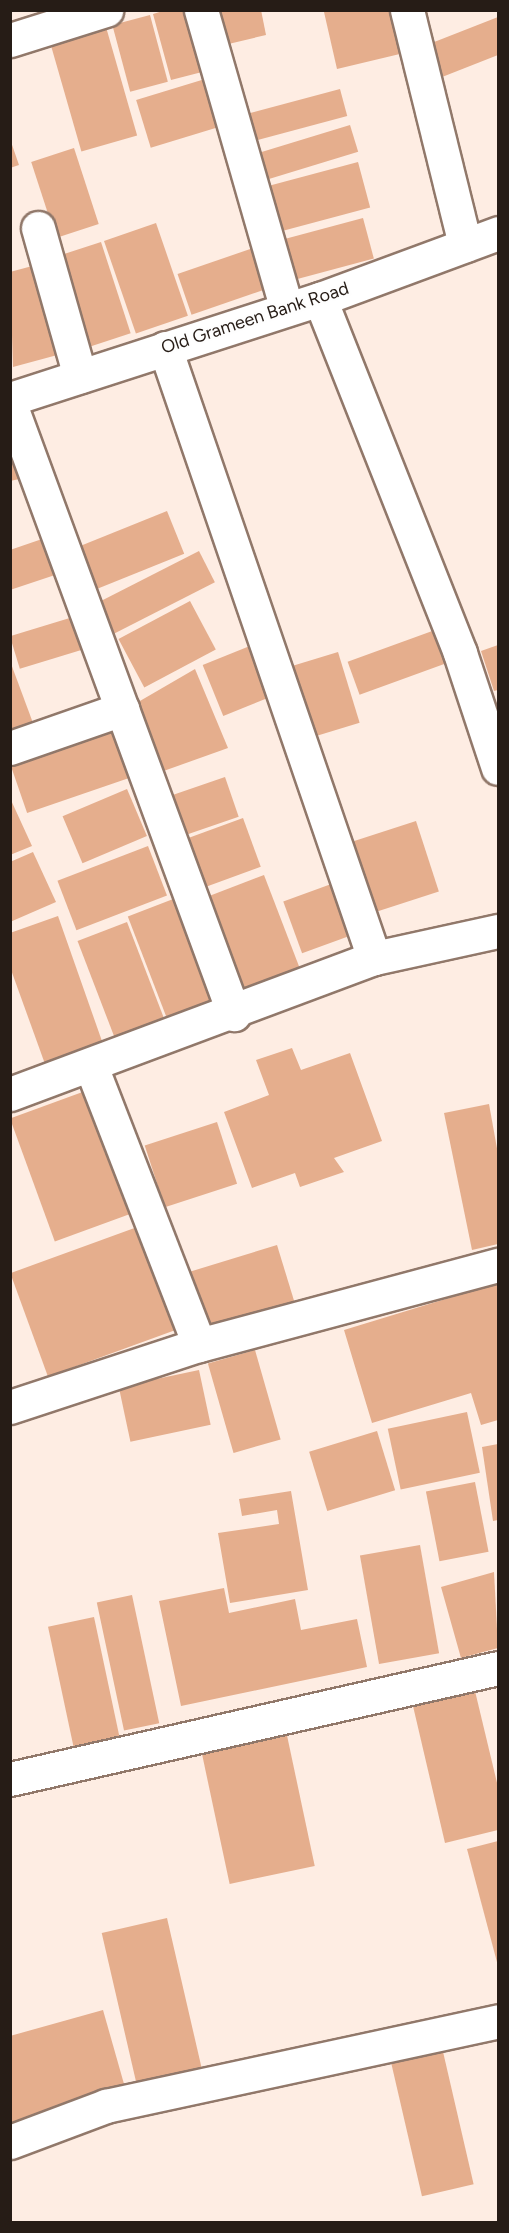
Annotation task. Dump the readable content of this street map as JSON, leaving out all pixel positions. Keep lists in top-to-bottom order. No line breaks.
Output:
{"streets":{"street":["Old Grameen Bank Road"]}}
